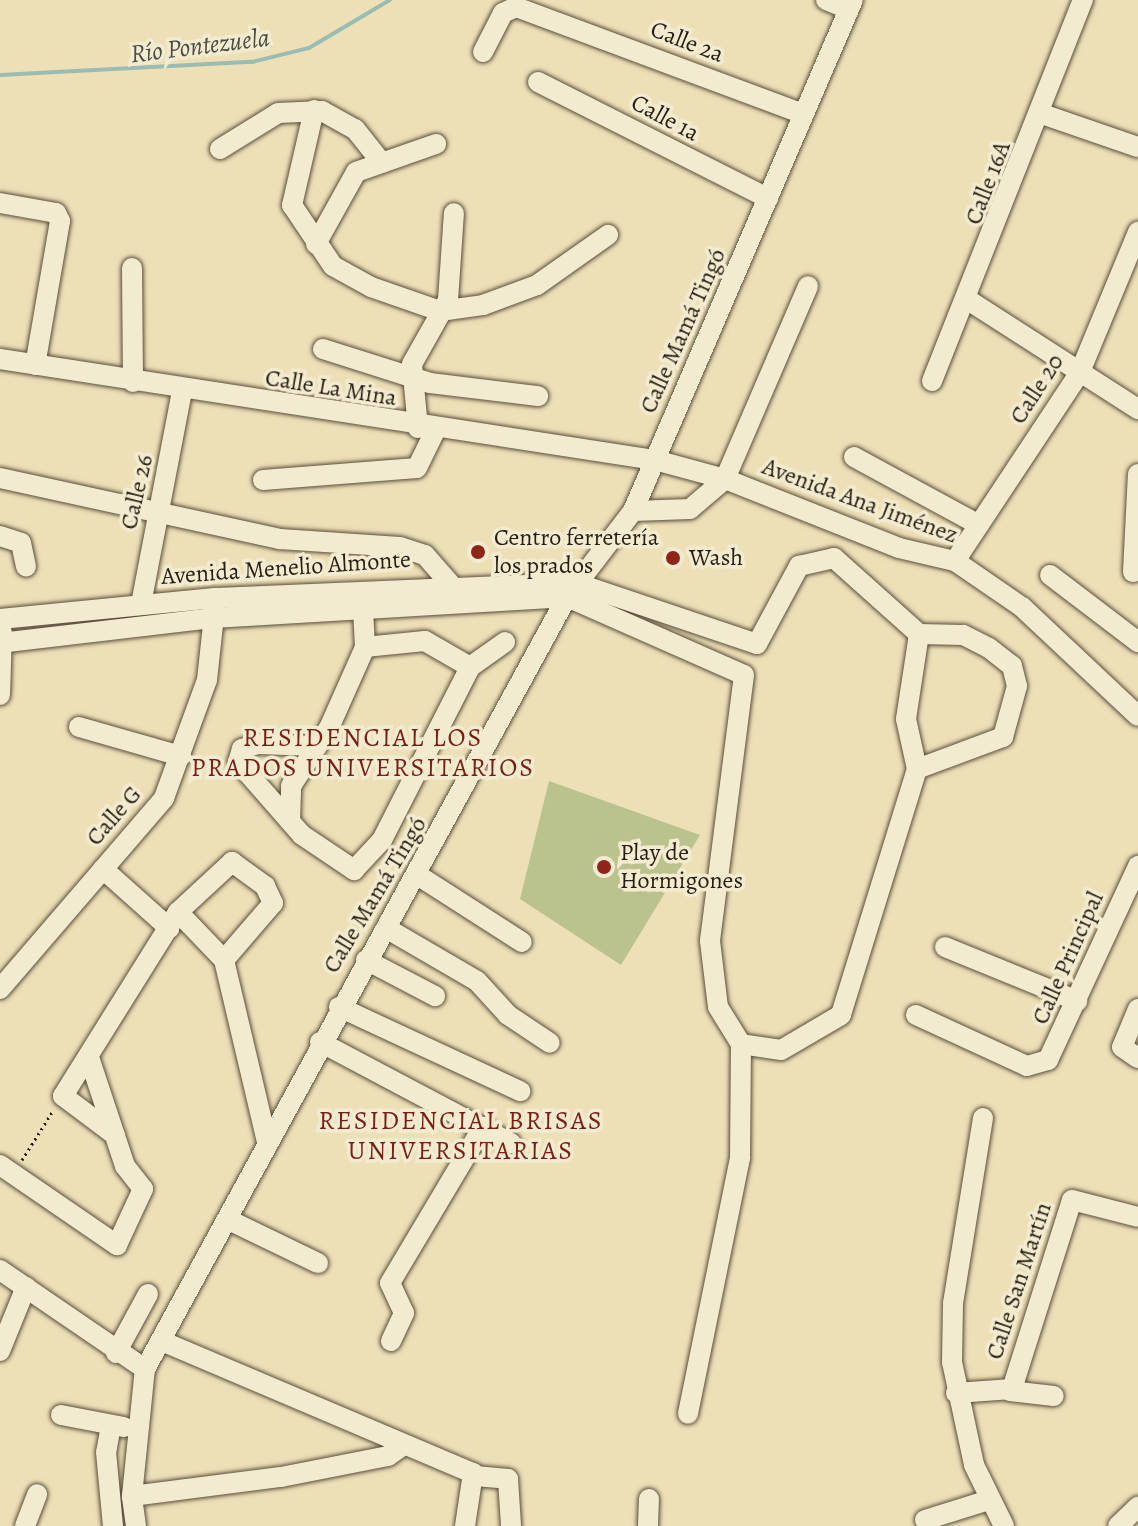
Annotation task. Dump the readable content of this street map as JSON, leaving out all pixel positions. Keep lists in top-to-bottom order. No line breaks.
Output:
{"streets":{"street":["Calle 2a","Calle 1a","Calle 16A","Calle Mamá Tingó","Calle La Mina","Calle 20","Calle 26","Avenida Ana Jiménez","Avenida Menelio Almonte","Calle G","Calle Principal","Calle San Martín"]},"crossings":[["Calle 2a","Calle Mamá Tingó"],["Calle 1a","Calle Mamá Tingó"],["Calle Mamá Tingó","Calle La Mina"],["Calle Mamá Tingó","Avenida Ana Jiménez"],["Calle Mamá Tingó","Avenida Menelio Almonte"],["Calle La Mina","Calle 26"],["Calle La Mina","Avenida Ana Jiménez"],["Calle 20","Avenida Ana Jiménez"],["Calle 26","Avenida Menelio Almonte"],["Avenida Menelio Almonte","Calle G"]],"districts":["RESIDENCIAL LOS PRADOS UNIVERSITARIOS","RESIDENCIAL BRISAS UNIVERSITARIAS"],"water":["Río Pontezuela"],"places":["Centro ferretería los prados","Wash","Play de Hormigones"]}
